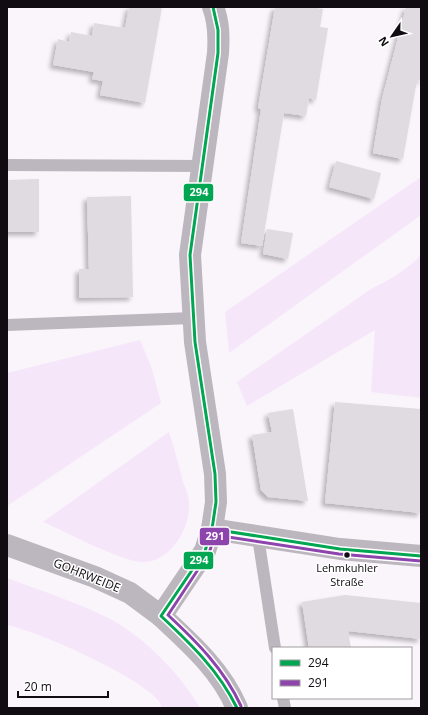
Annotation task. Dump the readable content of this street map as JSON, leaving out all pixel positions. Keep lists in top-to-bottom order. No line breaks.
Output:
{"streets":{"street":["GOHRWEIDE"]},"places":["Lehmkuhler Straße"],"lines":["transit line 294","transit line 291"],"legend":["294","291"],"scale_bar":"20 m","north":"bottom left"}
